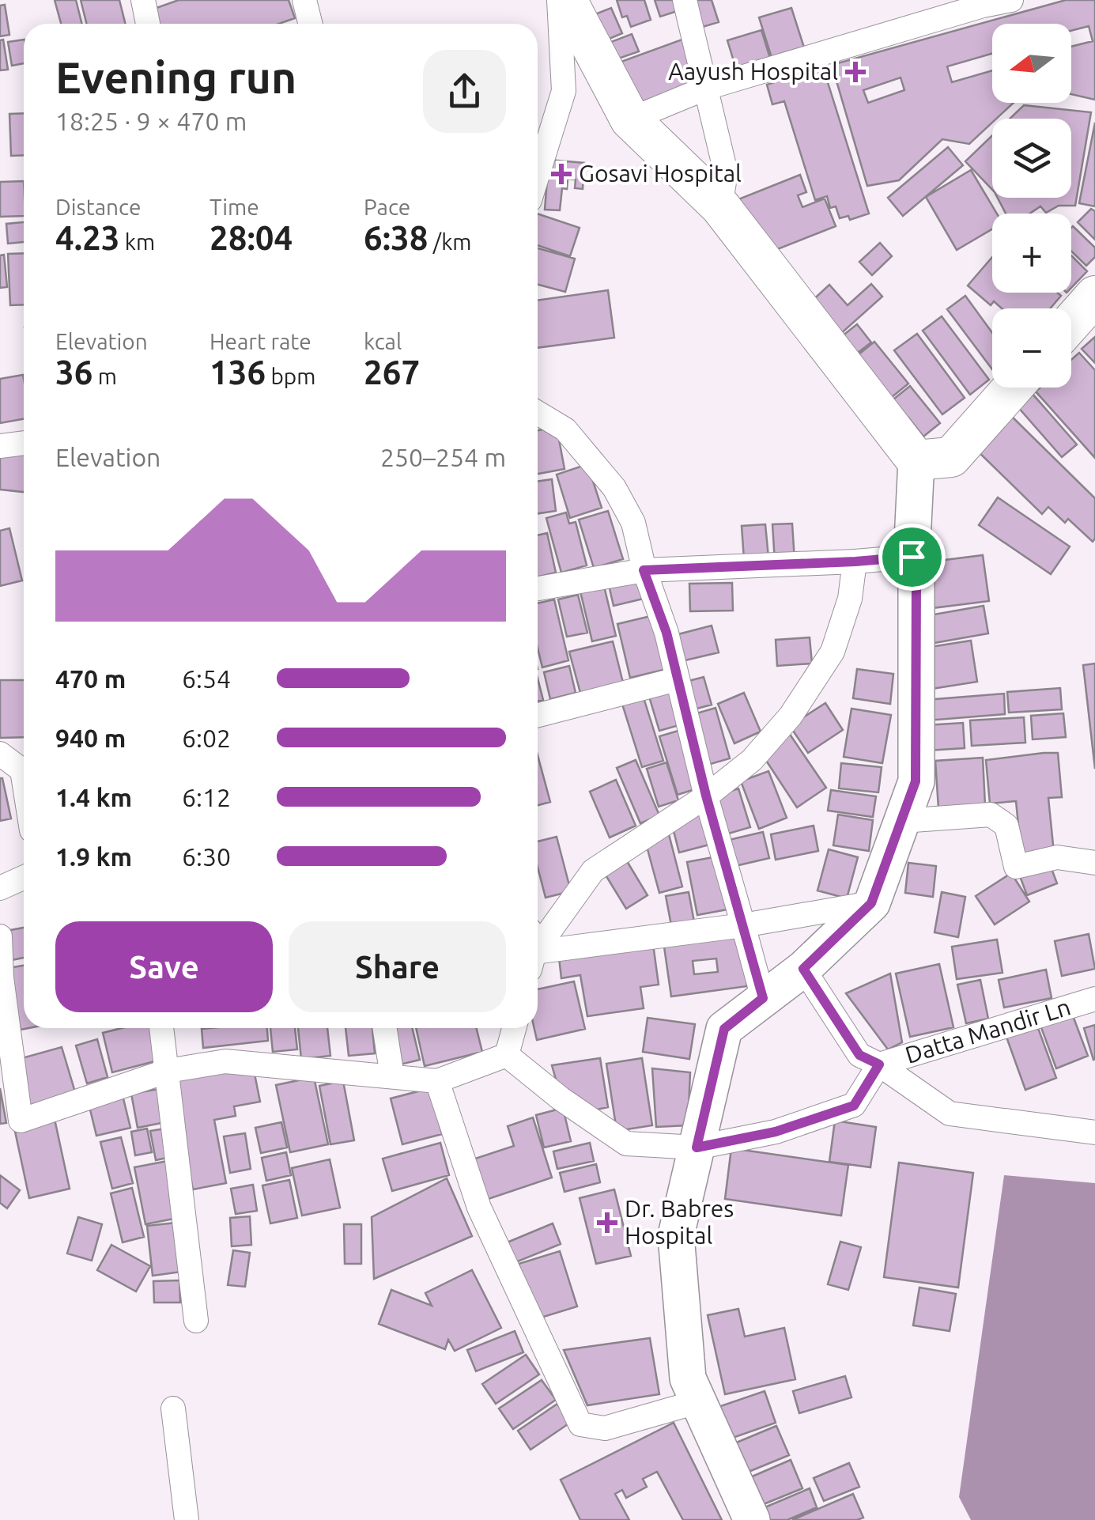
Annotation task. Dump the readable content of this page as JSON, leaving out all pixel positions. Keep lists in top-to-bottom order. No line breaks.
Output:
{"streets":{"street":["Datta Mandir Ln"]},"places":{"health":["Aayush Hospital","Gosavi Hospital","Dr. Babres Hospital"]},"north":"left","page":{"map_buttons":["+","−"],"heading":["Evening run","18:25 · 9 × 470 m"],"stats":[["Distance","4.23 km"],["Time","28:04"],["Pace","6:38 /km"],["Elevation","36 m"],["Heart rate","136 bpm"],["kcal","267"]],"chart":["Elevation","250–254 m"],"list":[{"name":"470 m","note":"6:54"},{"name":"940 m","note":"6:02"},{"name":"1.4 km","note":"6:12"},{"name":"1.9 km","note":"6:30"}],"buttons":["Save","Share"]}}
